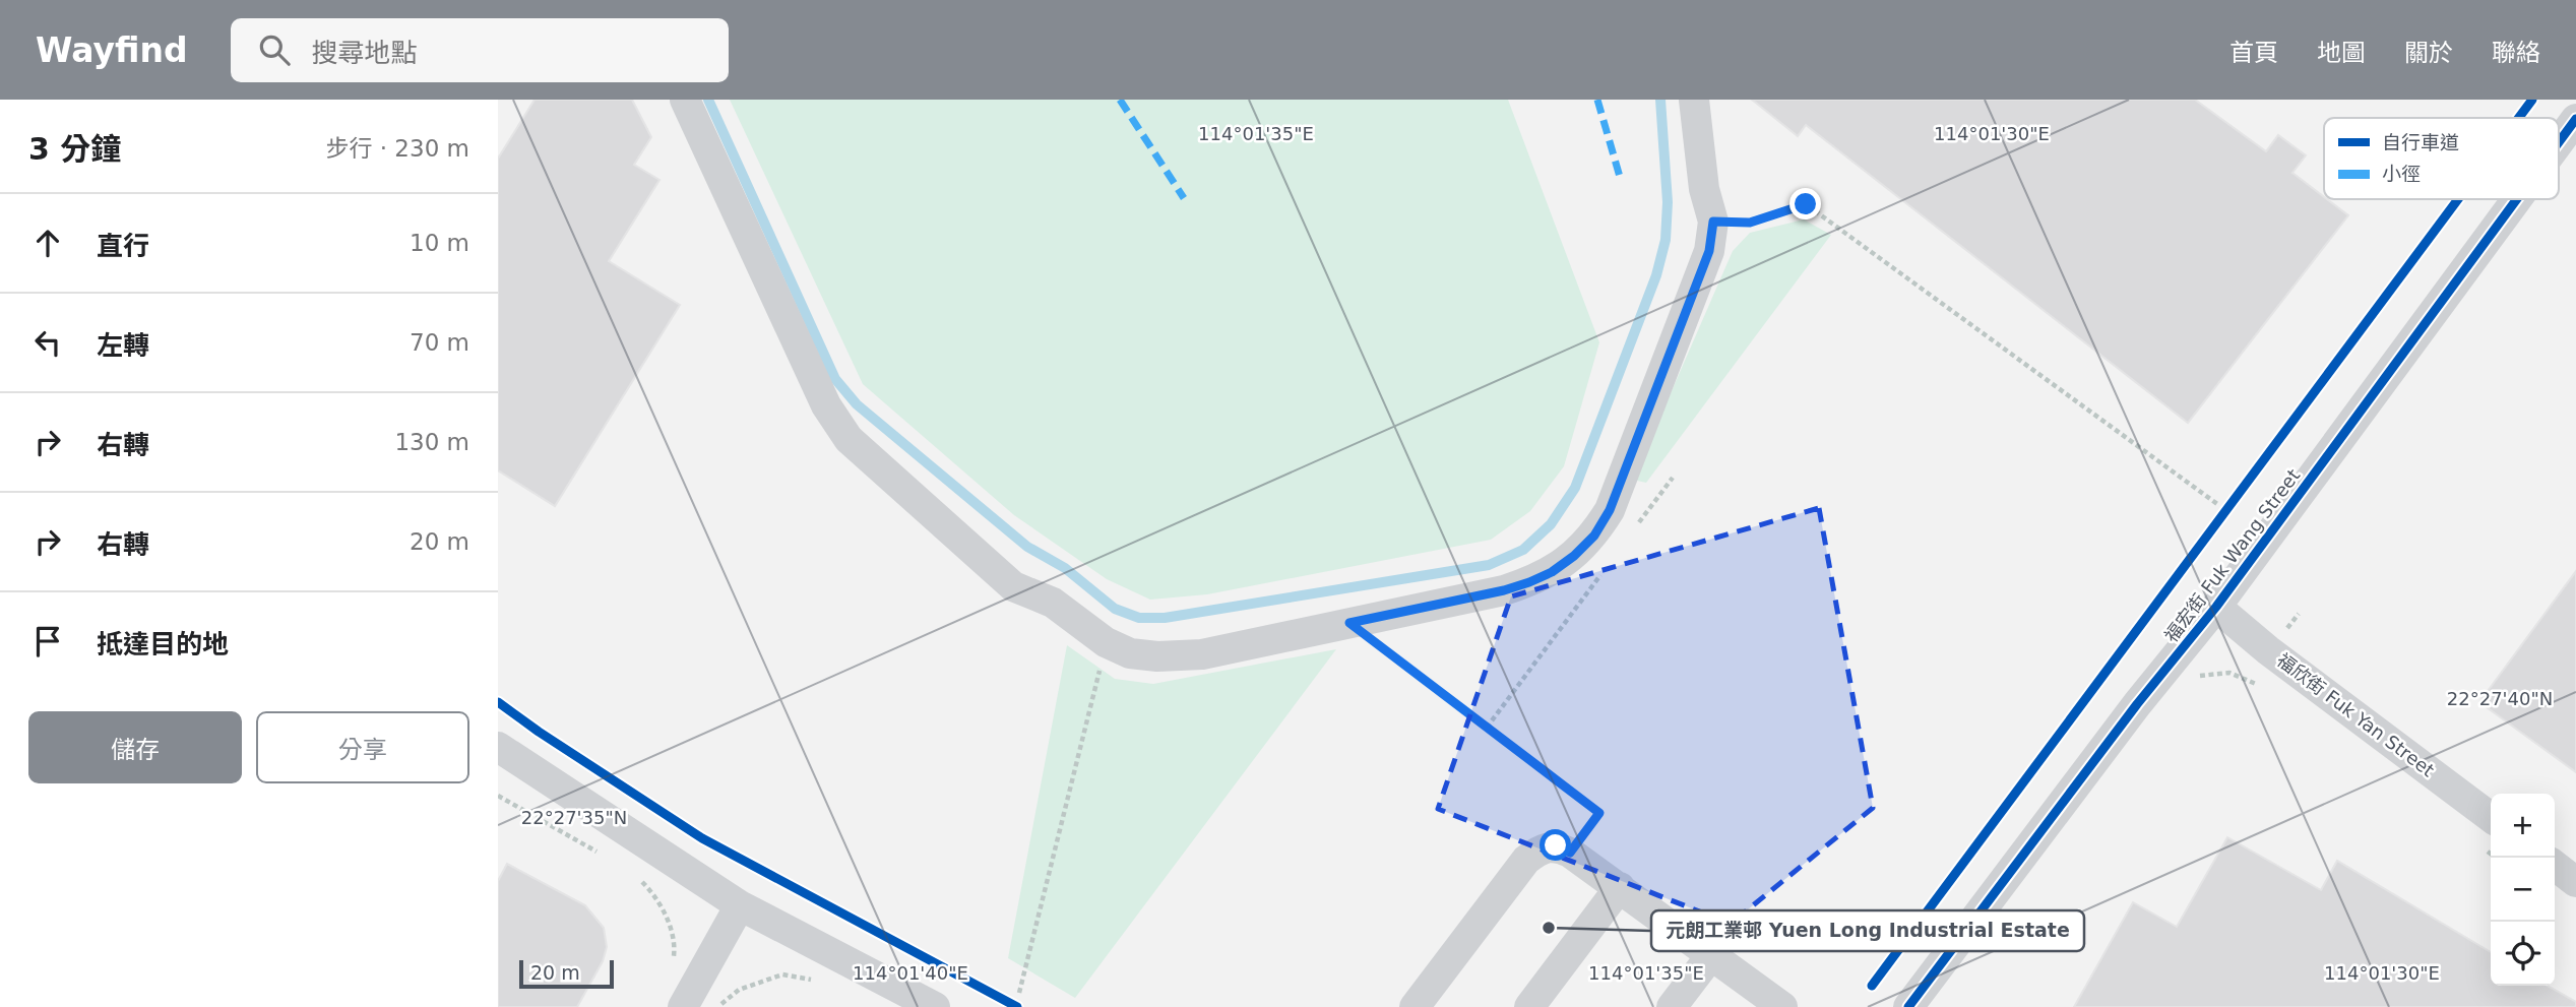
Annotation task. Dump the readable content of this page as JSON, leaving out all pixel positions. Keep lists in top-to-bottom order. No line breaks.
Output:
{"streets":{"street":["福宏街 Fuk Wang Street","福欣街 Fuk Yan Street"]},"crossings":[["福宏街 Fuk Wang Street","福欣街 Fuk Yan Street"]],"places":["元朗工業邨 Yuen Long Industrial Estate"],"legend":["自行車道","小徑"],"scale_bar":"20 m","page":{"header":"Wayfind","search":"搜尋地點","nav":["首頁","地圖","關於","聯絡"],"heading":["3 分鐘","步行 · 230 m"],"list":[["直行","10 m"],["左轉","70 m"],["右轉","130 m"],["右轉","20 m"],"抵達目的地"],"buttons":["儲存","分享"],"map_buttons":["+","−"],"scale":"20 m"},"coordinates":["114°01'35\"E","114°01'30\"E","22°27'40\"N","22°27'35\"N","114°01'40\"E"]}
